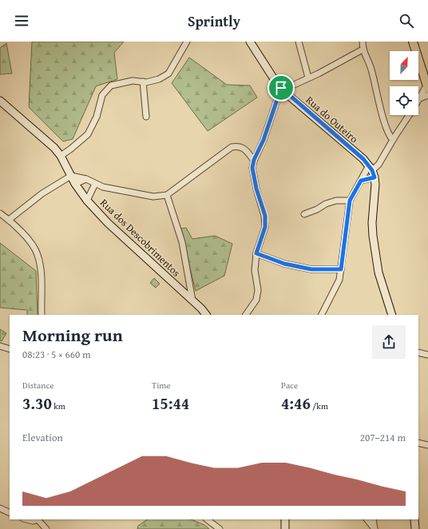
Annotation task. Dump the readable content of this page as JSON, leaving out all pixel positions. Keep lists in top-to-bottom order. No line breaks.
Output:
{"streets":{"street":["Rua do Outeiro","Rua dos Descobrimentos"]},"north":"top right","page":{"header":"Sprintly","heading":["Morning run","08:23 · 5 × 660 m"],"stats":[["Distance","3.30 km"],["Time","15:44"],["Pace","4:46 /km"]],"chart":["Elevation","207–214 m"]}}
